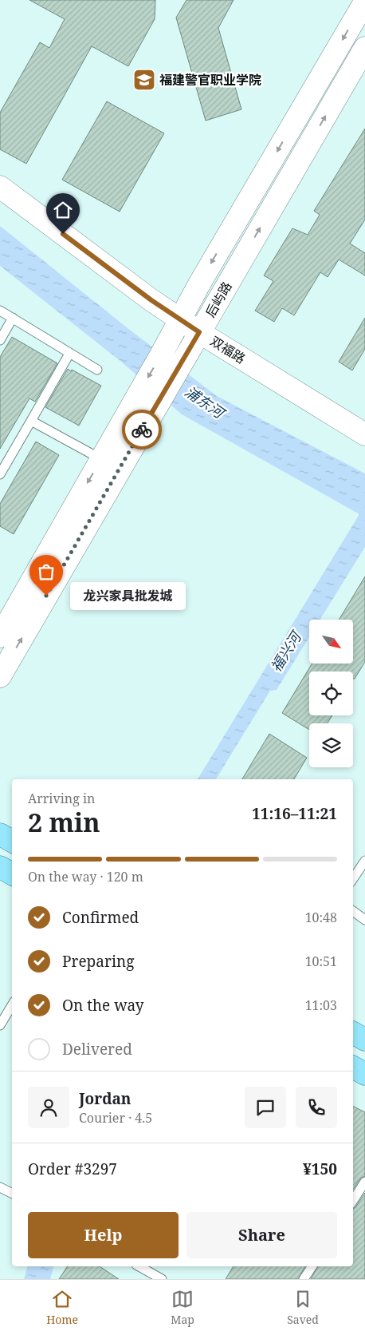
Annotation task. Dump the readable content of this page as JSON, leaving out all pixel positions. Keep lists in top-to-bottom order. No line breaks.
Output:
{"streets":{"main road":["后屿路","双福路"]},"crossings":[["后屿路","双福路"]],"water":["浦东河","福兴河"],"places":{"school or university":["福建警官职业学院"],"other":["龙兴家具批发城"]},"north":"bottom right","page":{"bubble":"龙兴家具批发城","heading":["2 min","Arriving in","11:16–11:21"],"panel":["Jordan","Courier · 4.5","Order #3297","¥150"],"bar":"On the way · 120 m","list":[["Confirmed","10:48"],["Preparing","10:51"],["On the way","11:03"],"Delivered"],"buttons":["Help","Share"],"tabs":["Home","Map","Saved"]}}
